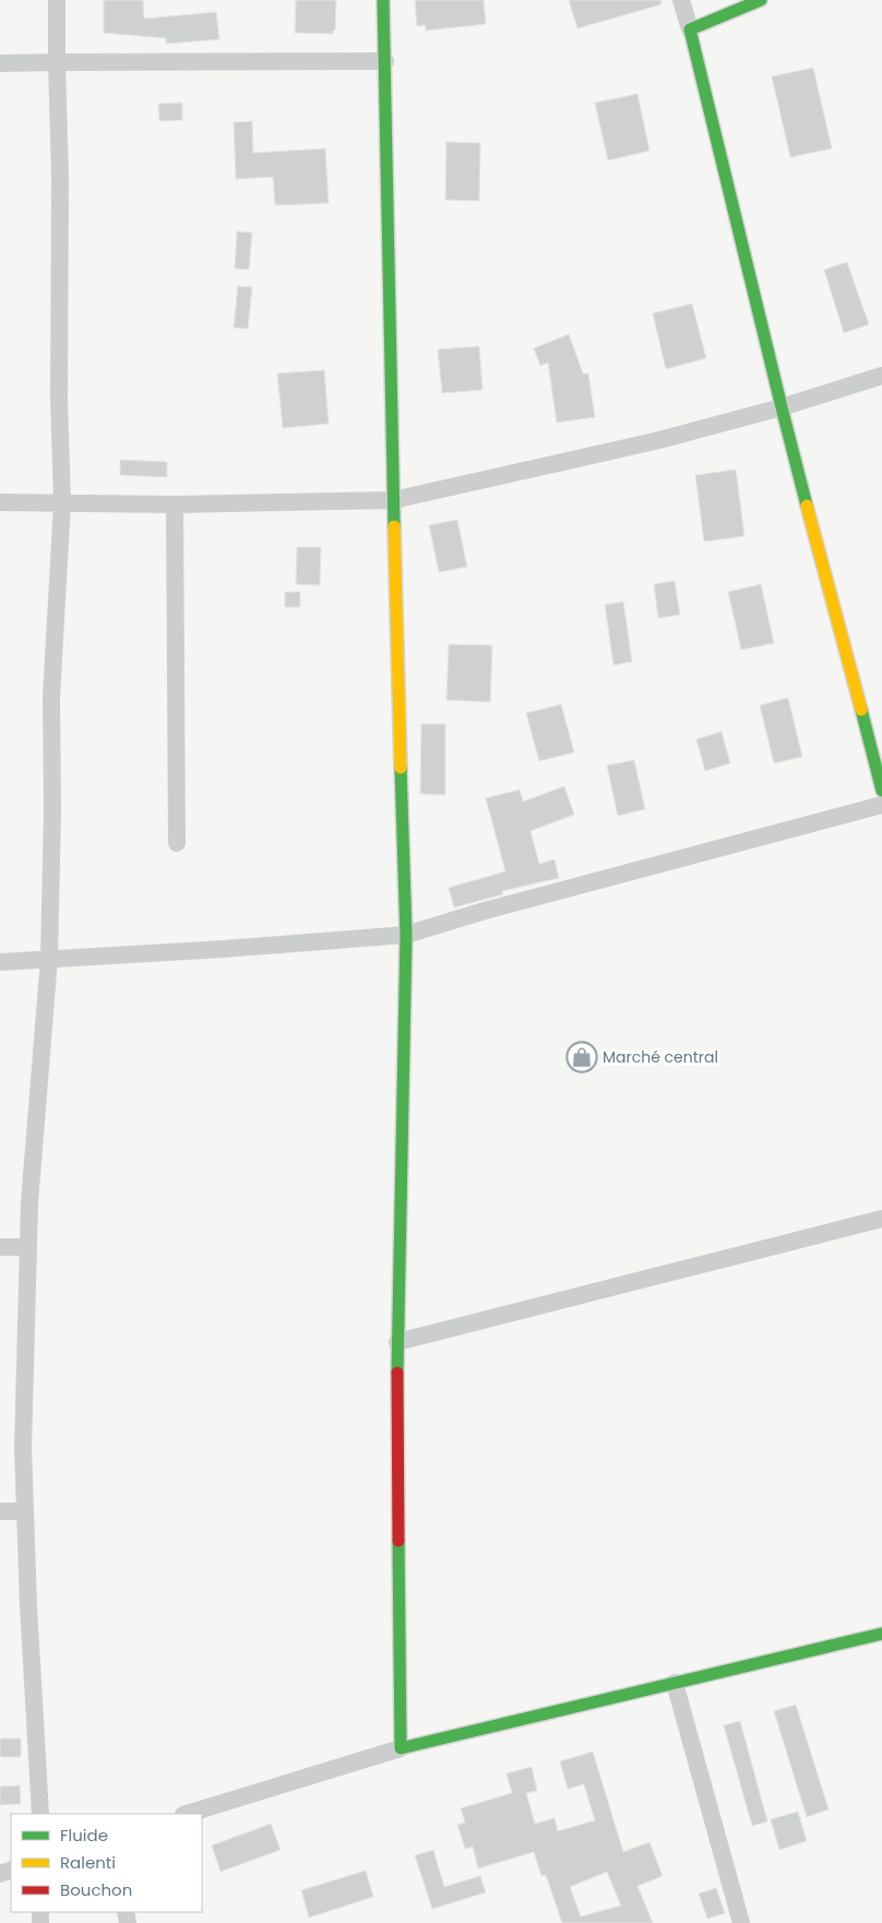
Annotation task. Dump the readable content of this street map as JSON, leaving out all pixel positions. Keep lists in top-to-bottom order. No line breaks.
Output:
{"places":{"shop":["Marché central"]},"legend":["Fluide","Ralenti","Bouchon"]}
